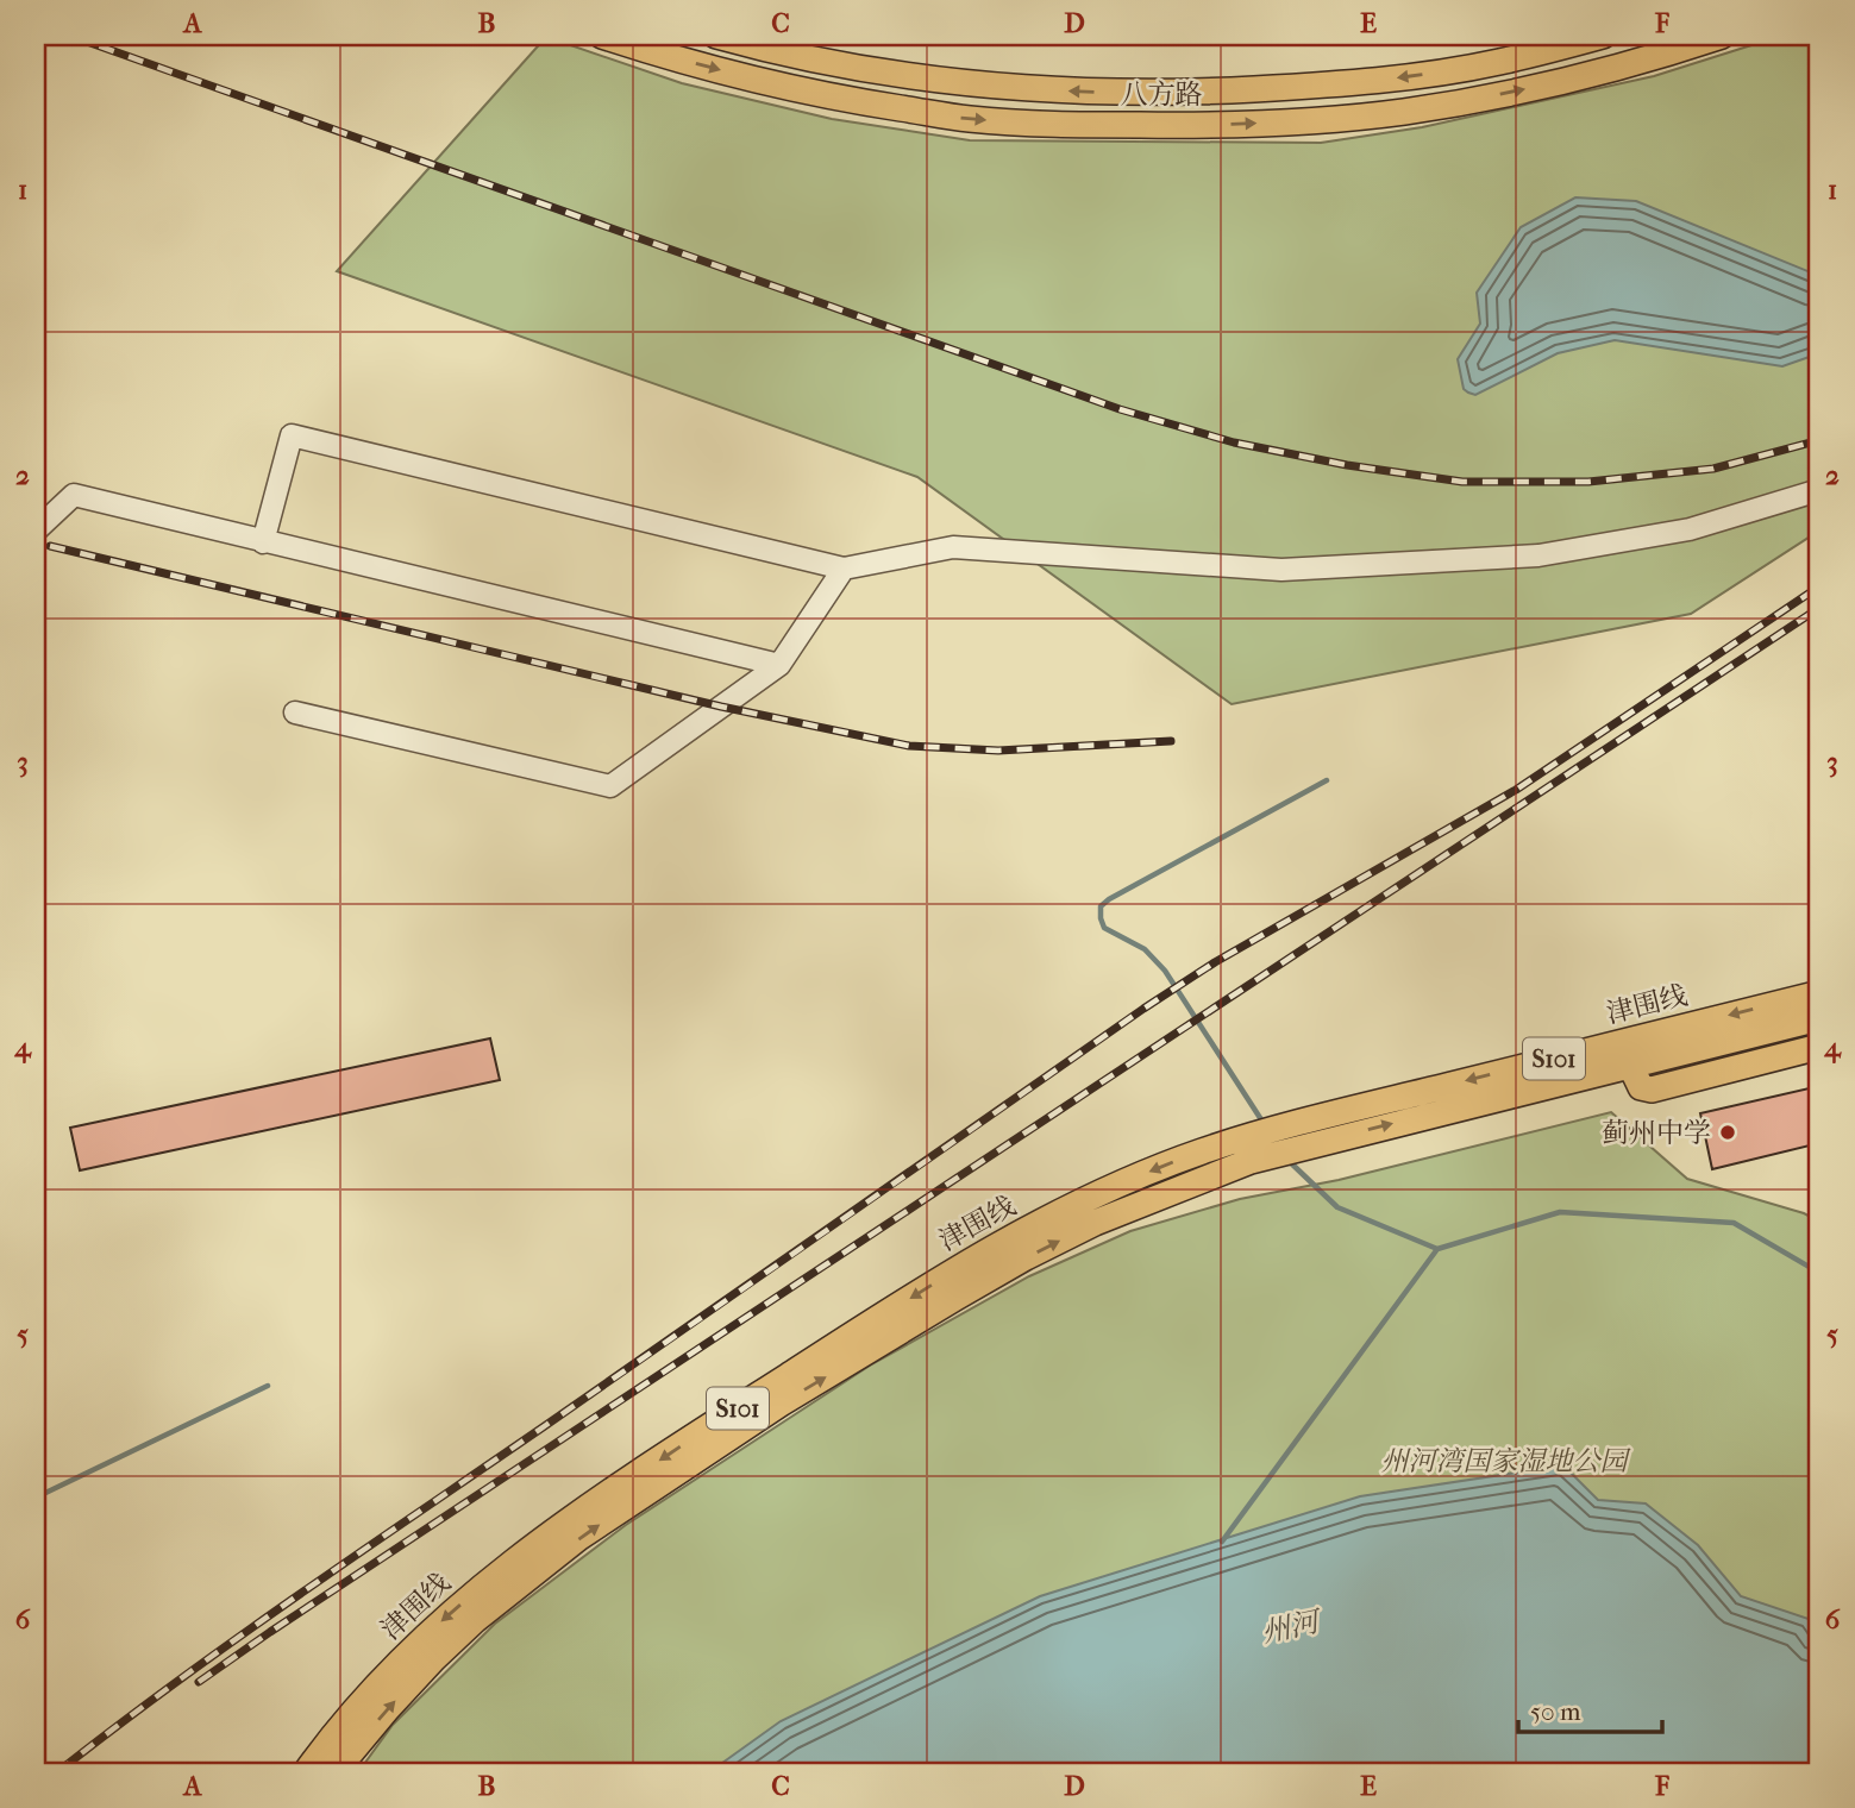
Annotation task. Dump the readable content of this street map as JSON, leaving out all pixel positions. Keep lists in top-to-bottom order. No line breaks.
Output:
{"streets":{"main road":["八方路","津围线","S101"]},"water":["州河"],"parks":["州河湾国家湿地公园"],"places":["蓟州中学"],"scale_bar":"50 m","grid":{"columns":["A","B","C","D","E","F"],"rows":["1","2","3","4","5","6"]}}
